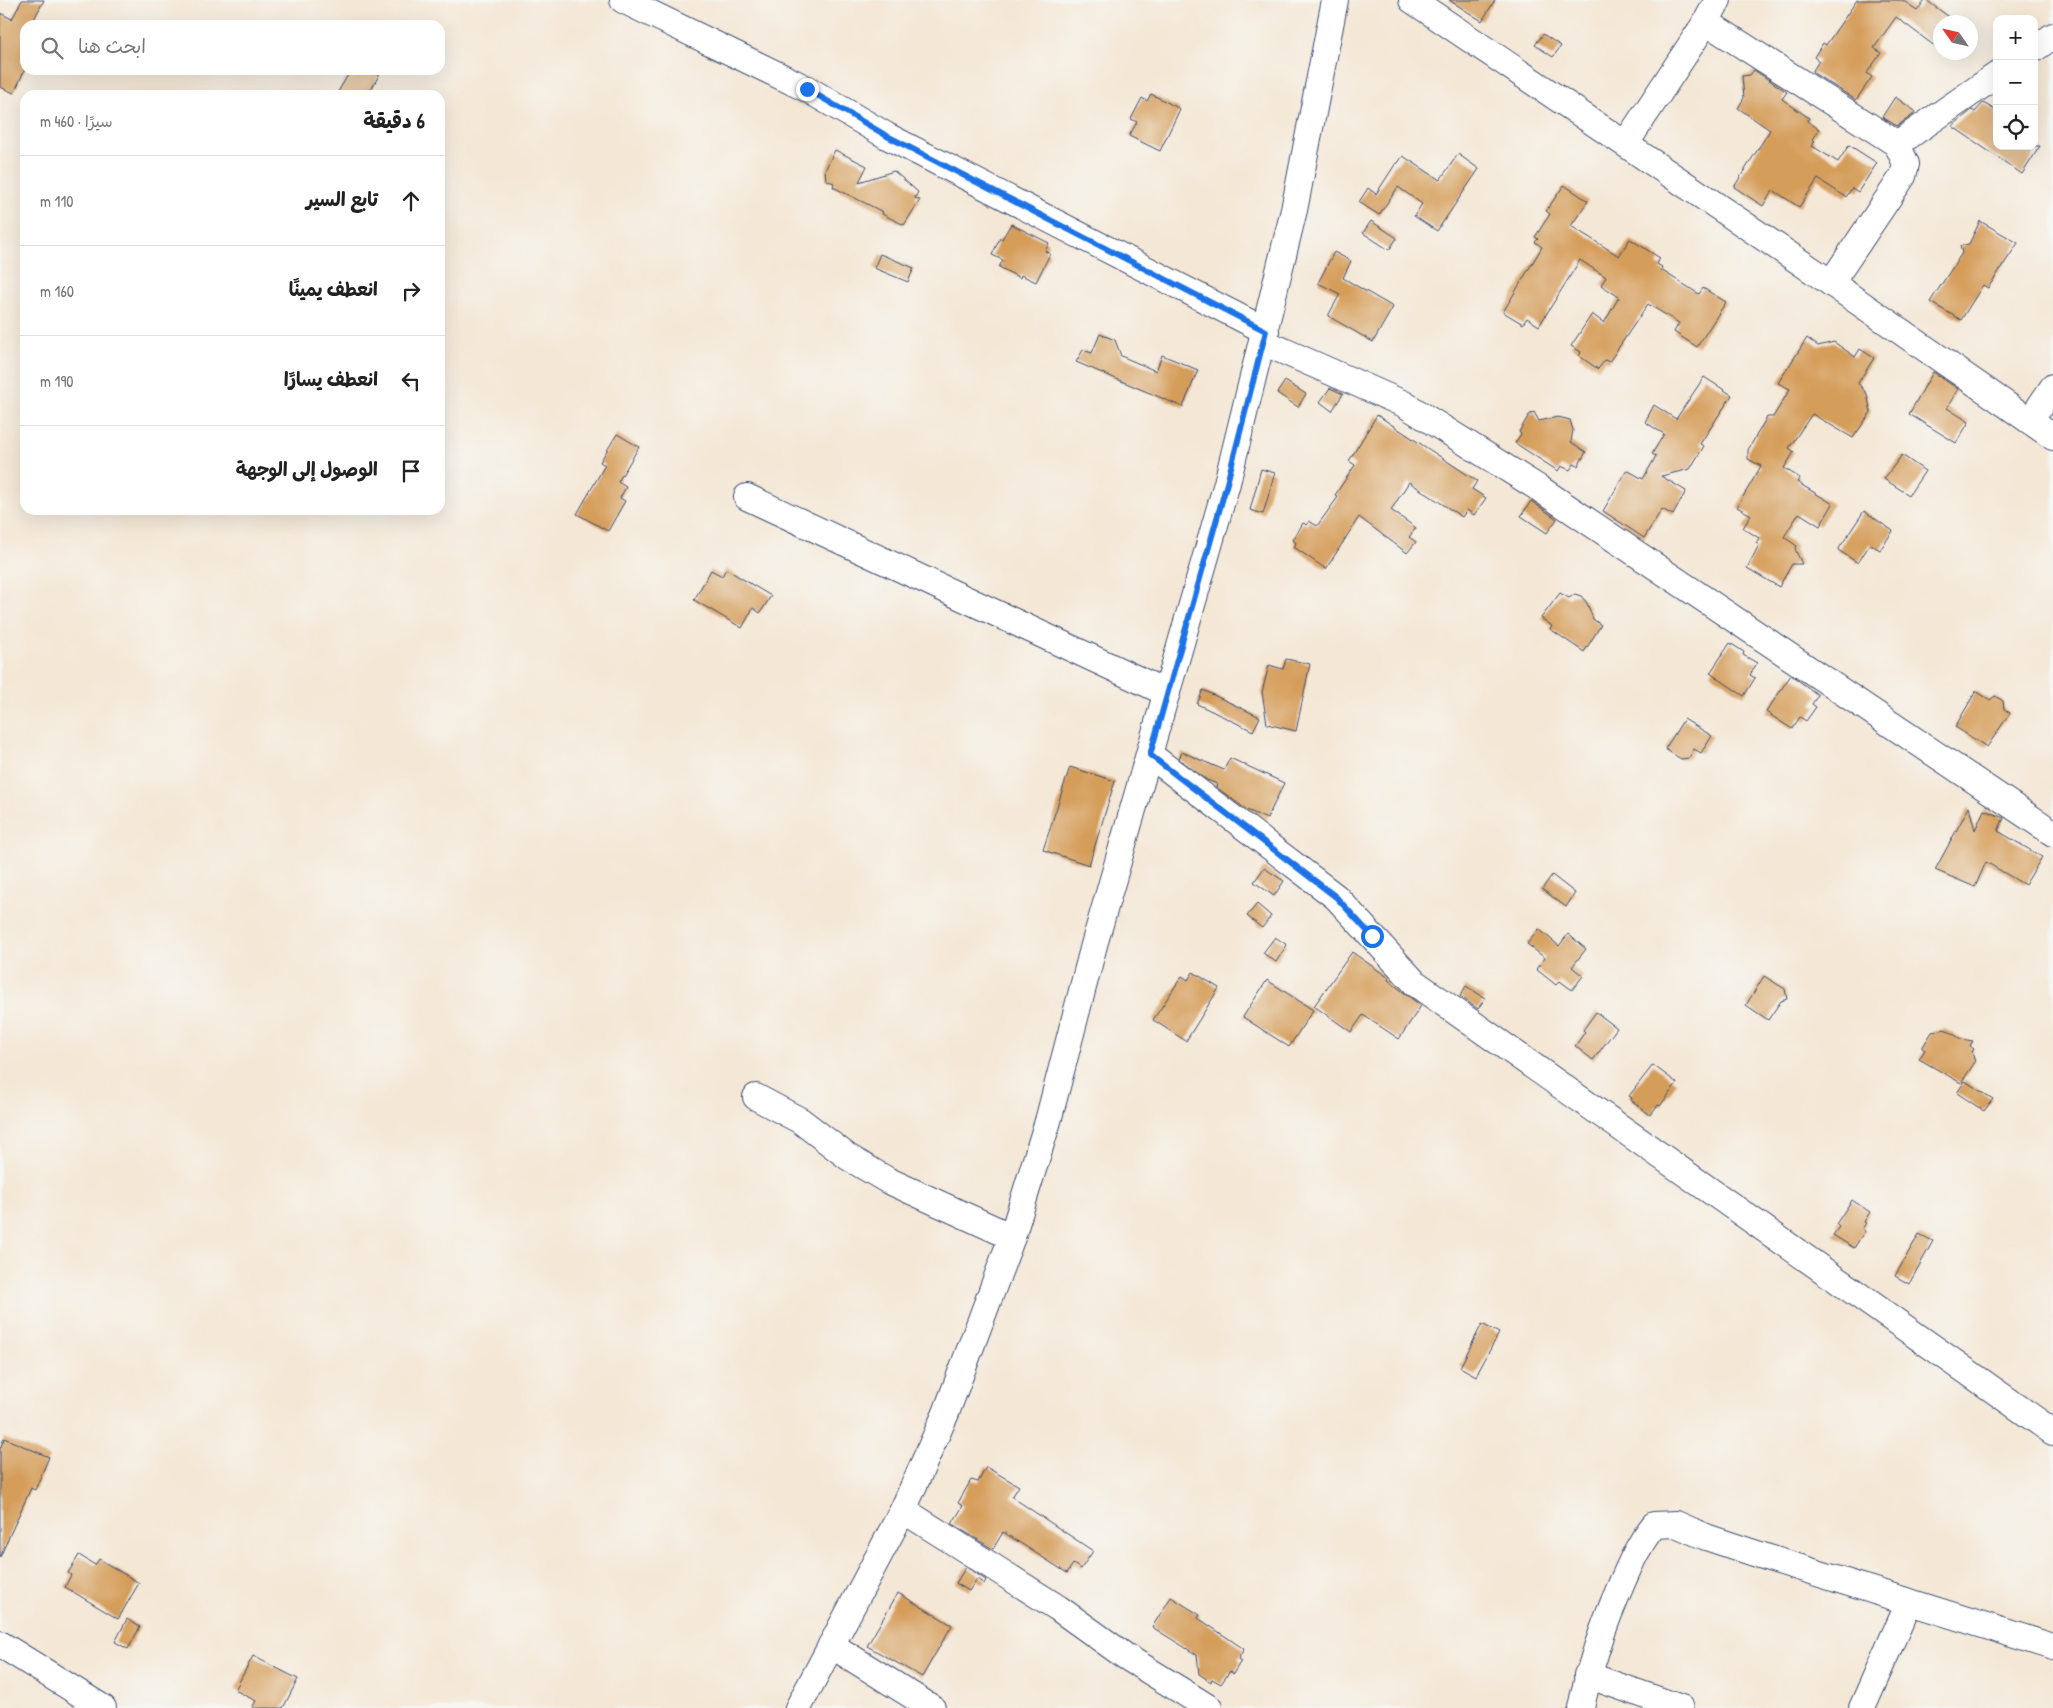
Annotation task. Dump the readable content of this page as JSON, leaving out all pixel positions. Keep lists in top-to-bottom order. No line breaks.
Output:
{"north":"top left","page":{"map_buttons":["+","−"],"search":"ابحث هنا","heading":["6 دقيقة","سيرًا · 460 m"],"list":[["تابع السير","110 m"],["انعطف يمينًا","160 m"],["انعطف يسارًا","190 m"],"الوصول إلى الوجهة"]}}
